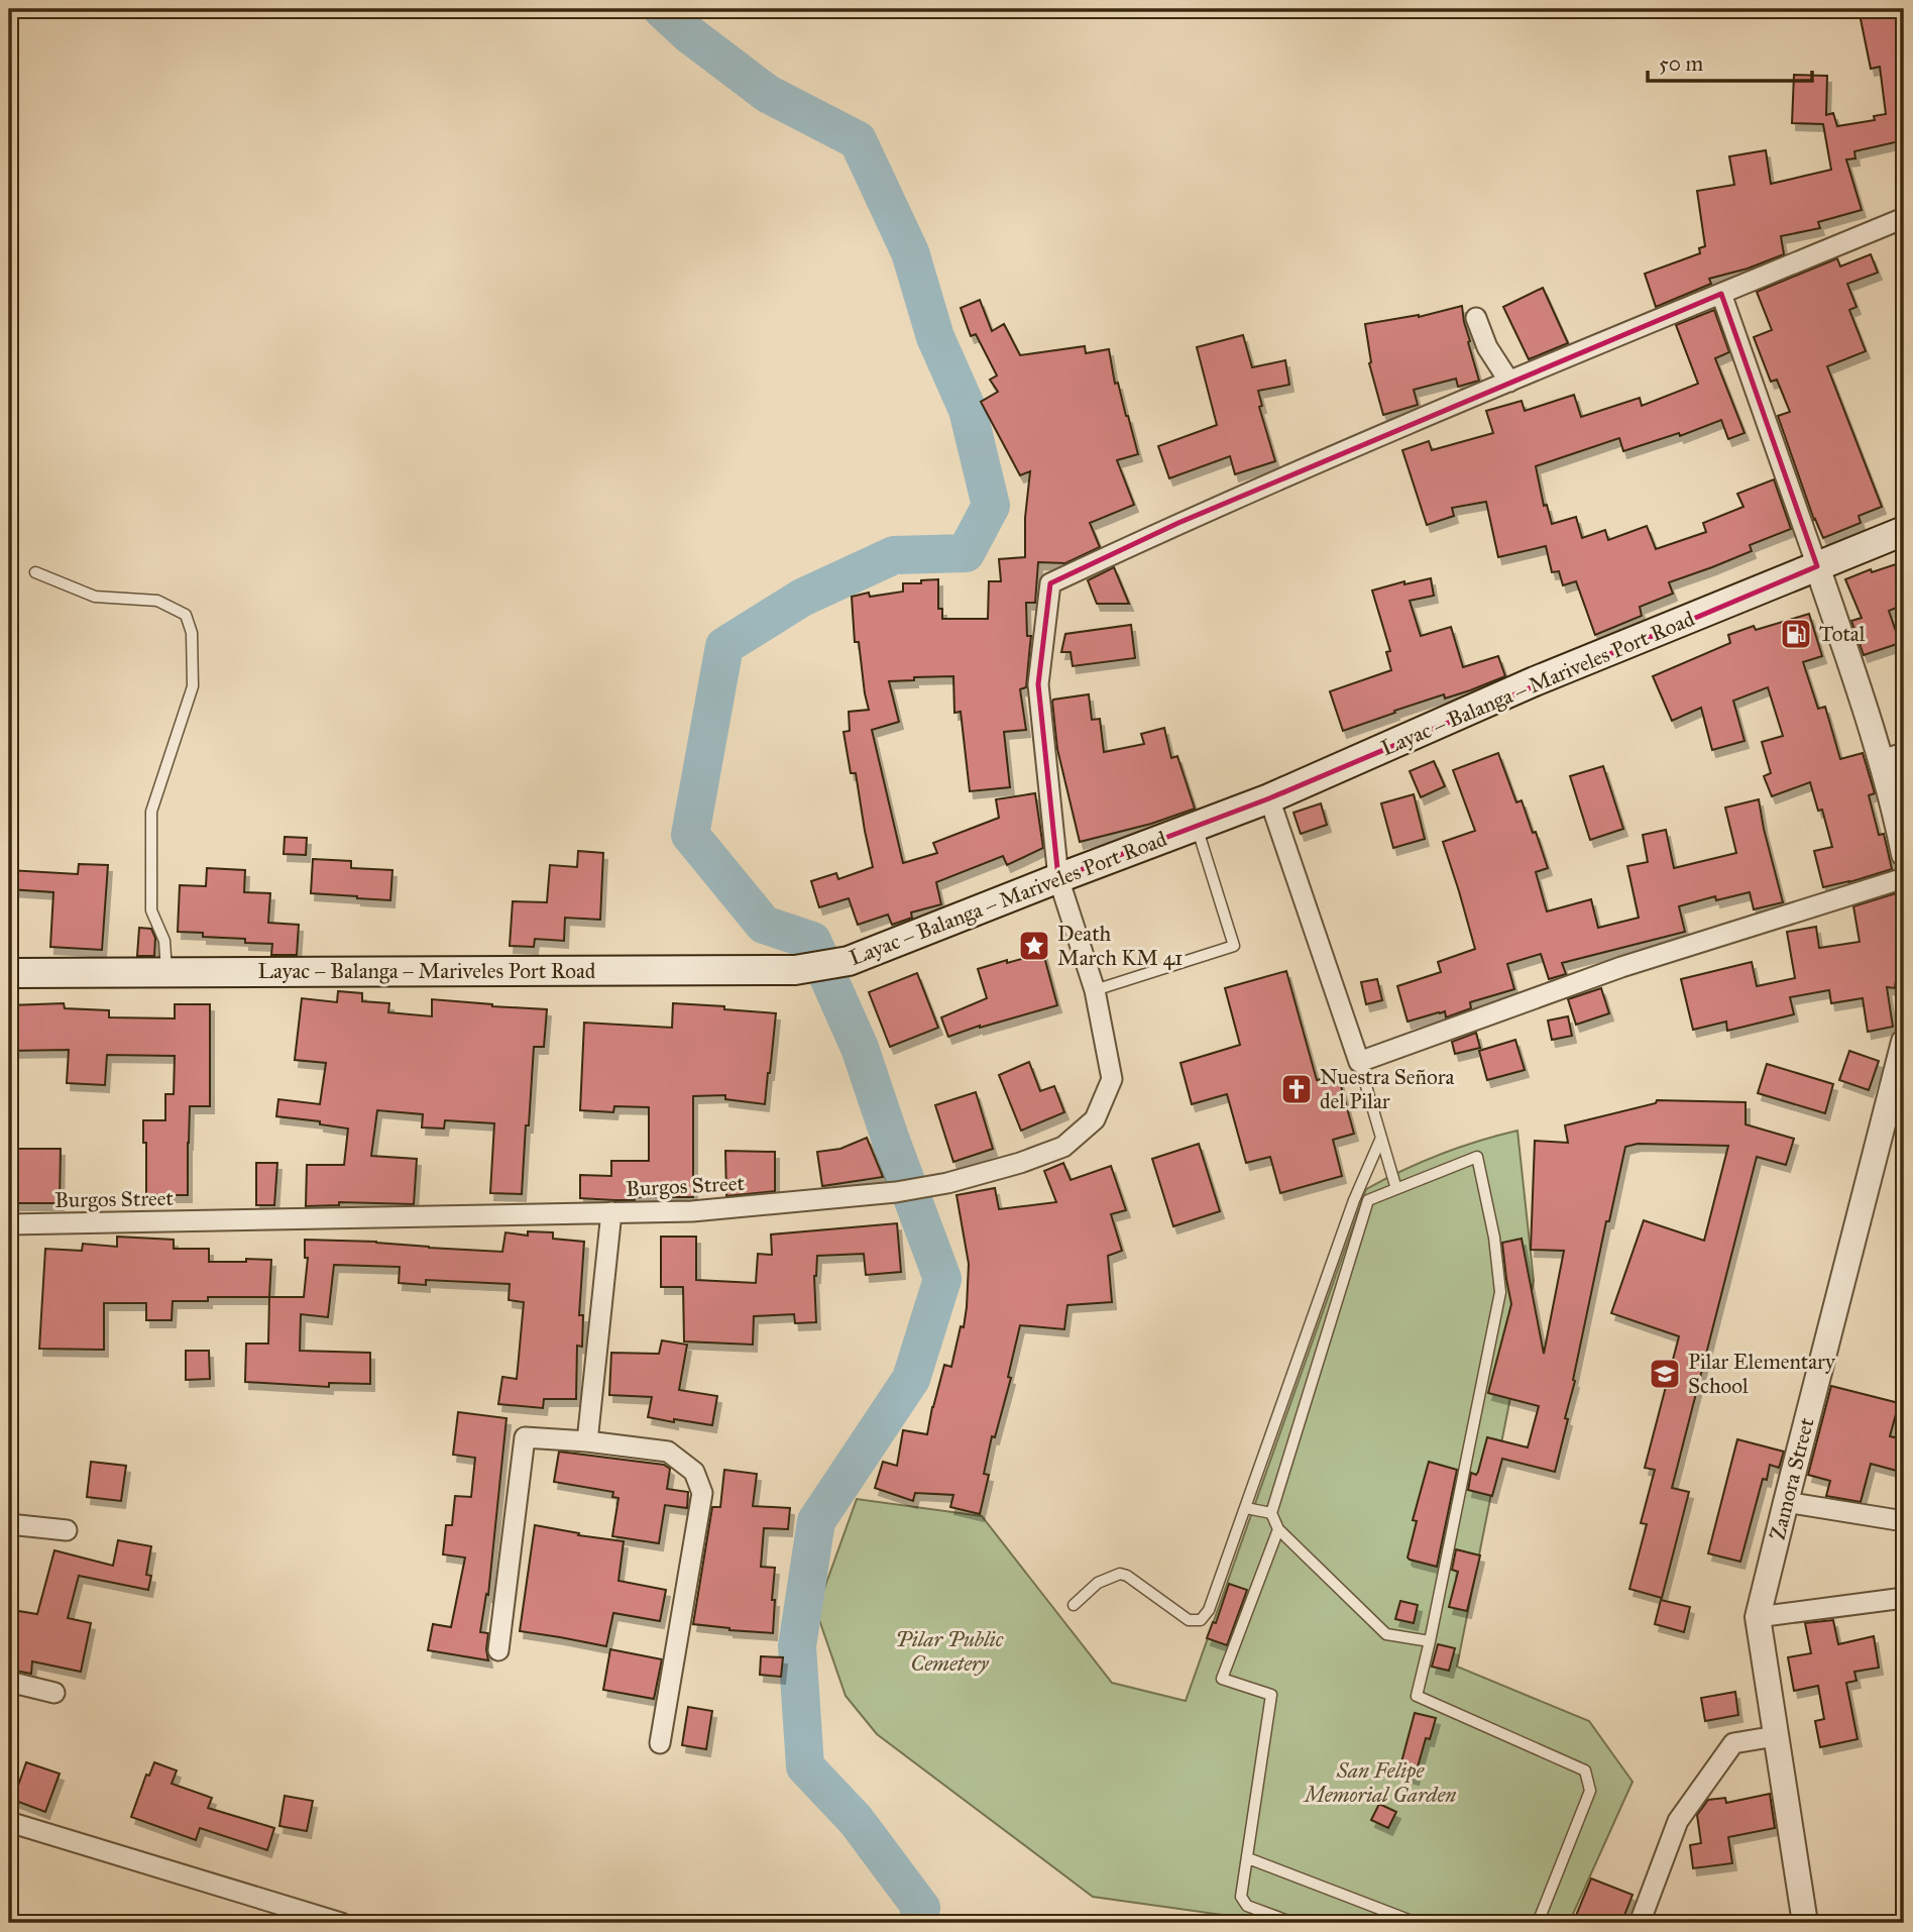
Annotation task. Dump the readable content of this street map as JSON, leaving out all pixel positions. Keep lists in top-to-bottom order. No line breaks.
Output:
{"streets":{"main road":["Layac – Balanga – Mariveles Port Road"],"street":["Burgos Street","Zamora Street"]},"crossings":[["Layac – Balanga – Mariveles Port Road","Burgos Street"]],"parks":["Pilar Public Cemetery","San Felipe Memorial Garden"],"places":{"fuel station":["Total"],"place":["Death March KM 41"],"church":["Nuestra Señora del Pilar"],"school or university":["Pilar Elementary School"]},"scale_bar":"50 m"}
